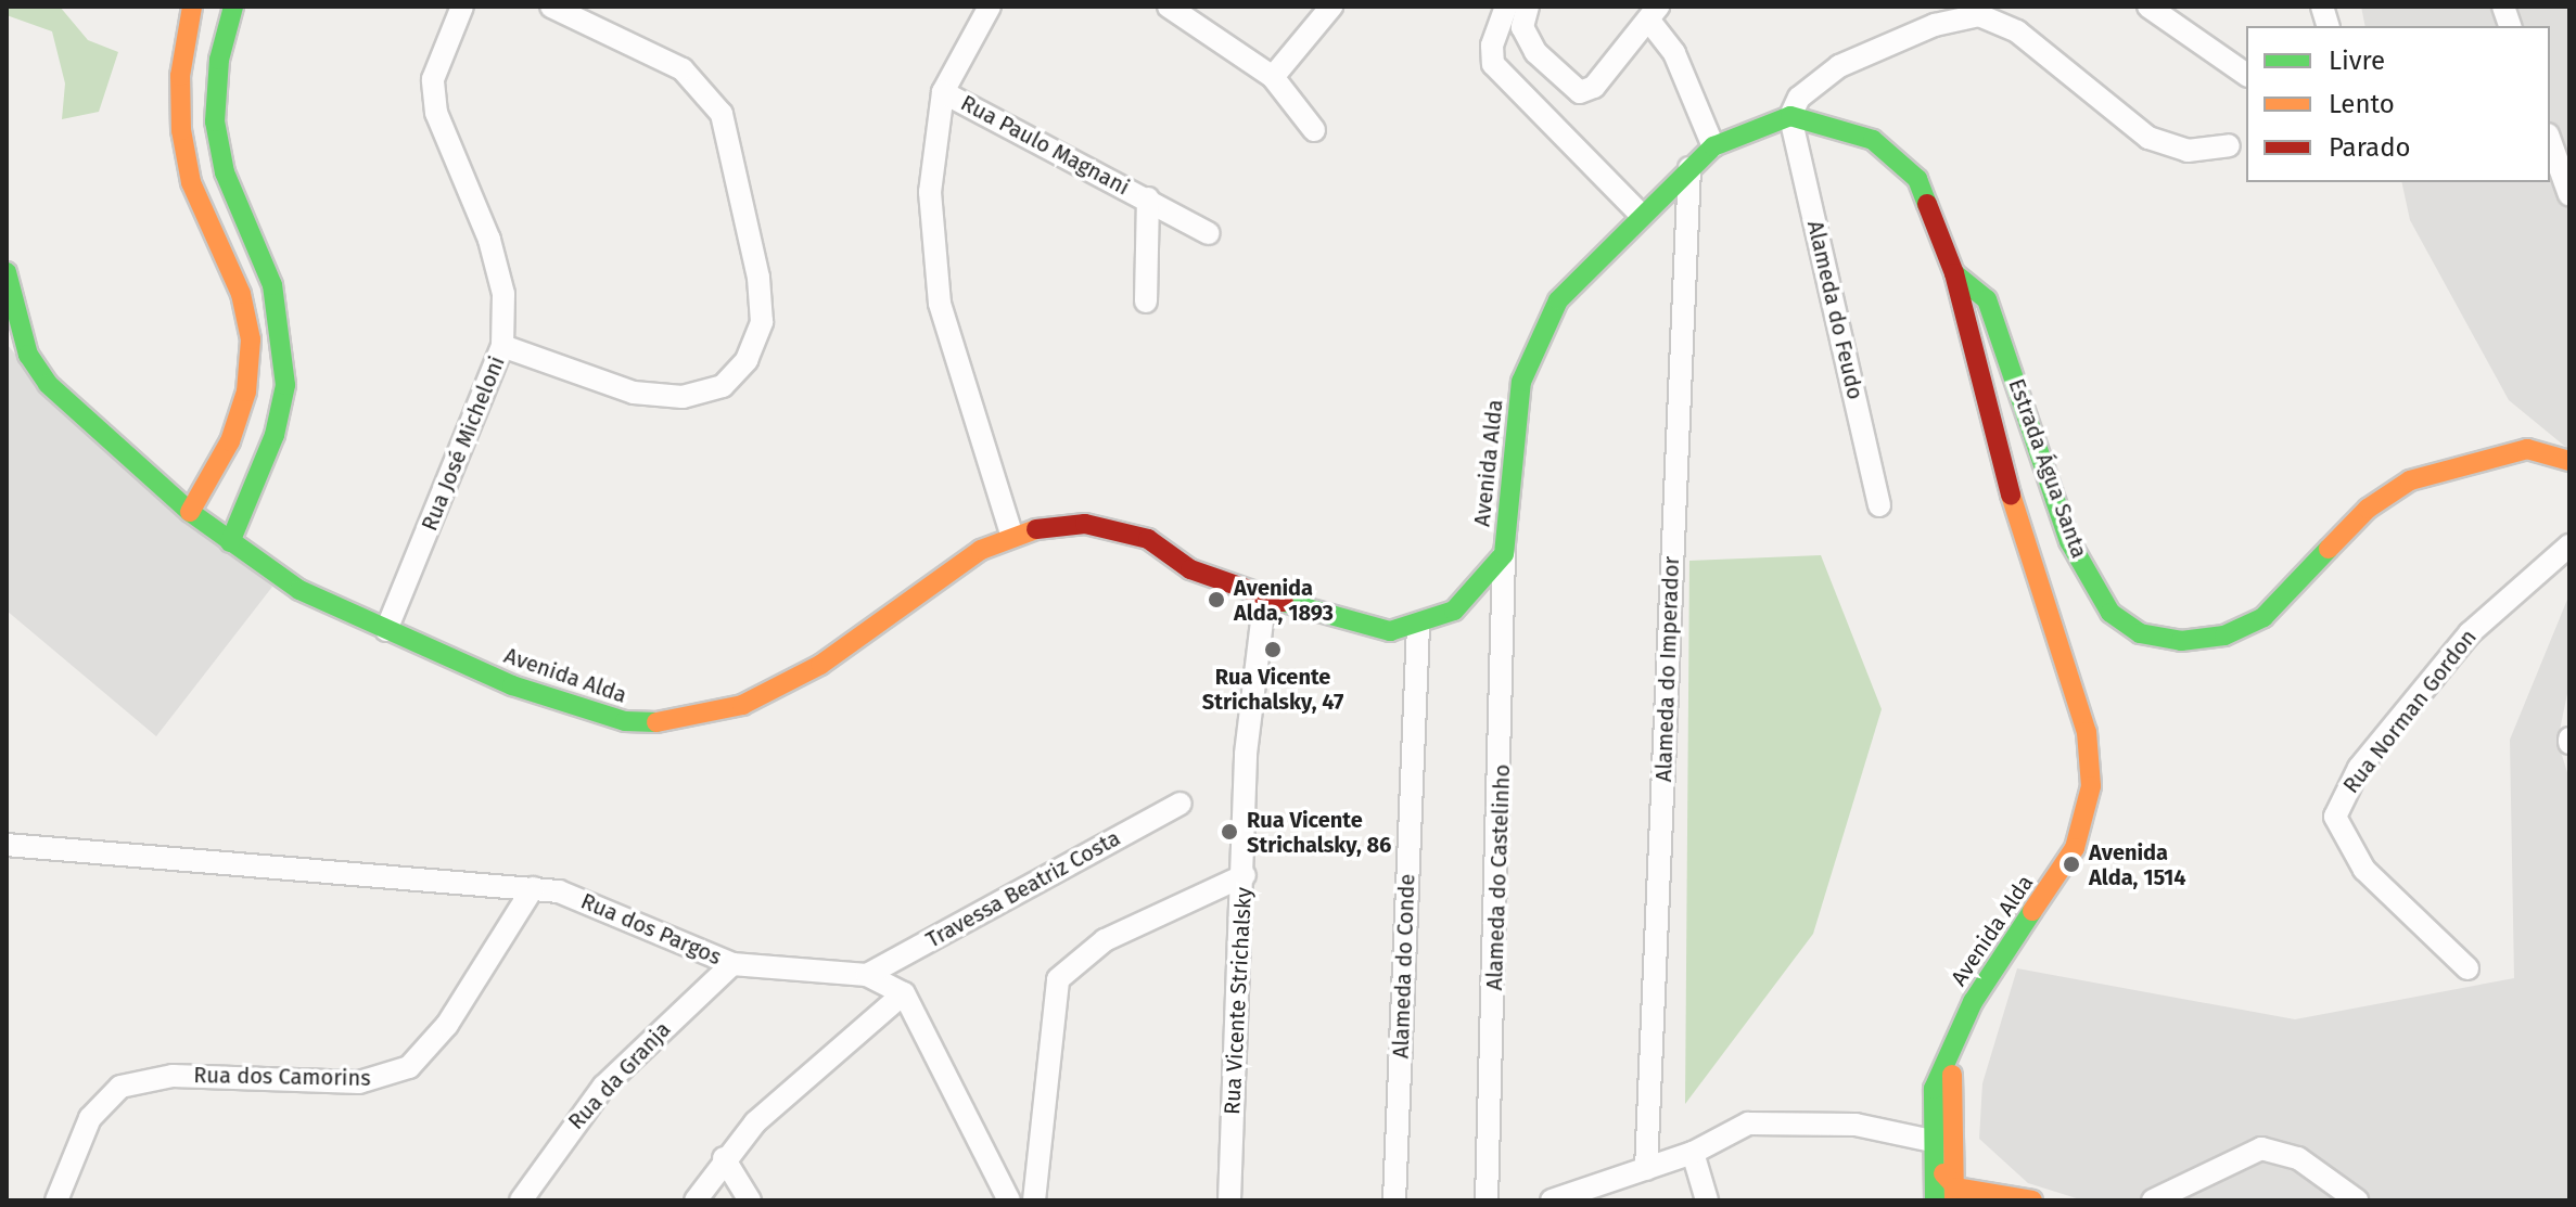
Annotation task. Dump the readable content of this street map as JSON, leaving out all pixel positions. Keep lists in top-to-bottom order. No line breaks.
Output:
{"streets":{"street":["Rua Paulo Magnani","Alameda do Feudo","Rua José Micheloni","Avenida Alda","Estrada Água Santa","Alameda do Imperador","Rua Norman Gordon","Alameda do Castelinho","Travessa Beatriz Costa","Rua dos Pargos","Alameda do Conde","Rua Vicente Strichalsky","Rua da Granja","Rua dos Camorins"]},"crossings":[["Alameda do Feudo","Avenida Alda"],["Rua José Micheloni","Avenida Alda"],["Avenida Alda","Estrada Água Santa"],["Avenida Alda","Alameda do Imperador"],["Avenida Alda","Alameda do Castelinho"],["Avenida Alda","Alameda do Conde"],["Avenida Alda","Rua Vicente Strichalsky"],["Travessa Beatriz Costa","Rua dos Pargos"],["Rua dos Pargos","Rua da Granja"],["Rua dos Pargos","Rua dos Camorins"]],"places":["Avenida Alda, 1893","Rua Vicente Strichalsky, 47","Rua Vicente Strichalsky, 86","Avenida Alda, 1514"],"legend":["Livre","Lento","Parado"]}
